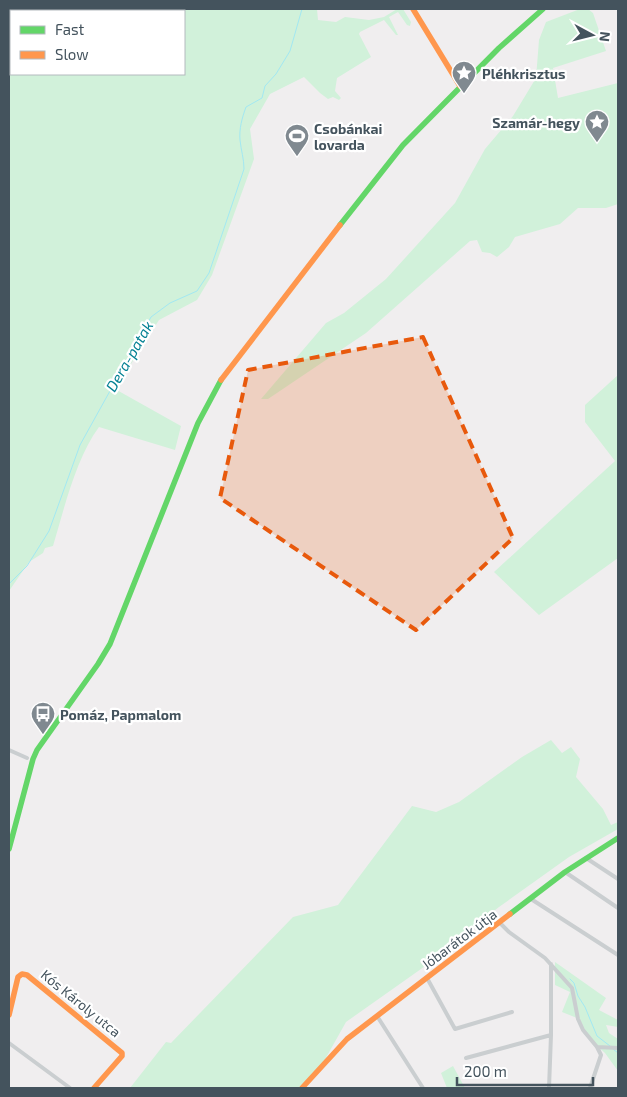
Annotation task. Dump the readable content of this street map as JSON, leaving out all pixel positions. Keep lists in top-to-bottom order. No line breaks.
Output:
{"streets":{"main road":["Jóbarátok útja","Kós Károly utca"]},"water":["Dera-patak"],"places":{"place":["Pléhkrisztus","Szamár-hegy"],"sports":["Csobánkai lovarda"],"bus stop":["Pomáz, Papmalom"]},"legend":["Fast","Slow"],"scale_bar":"200 m","north":"right"}
